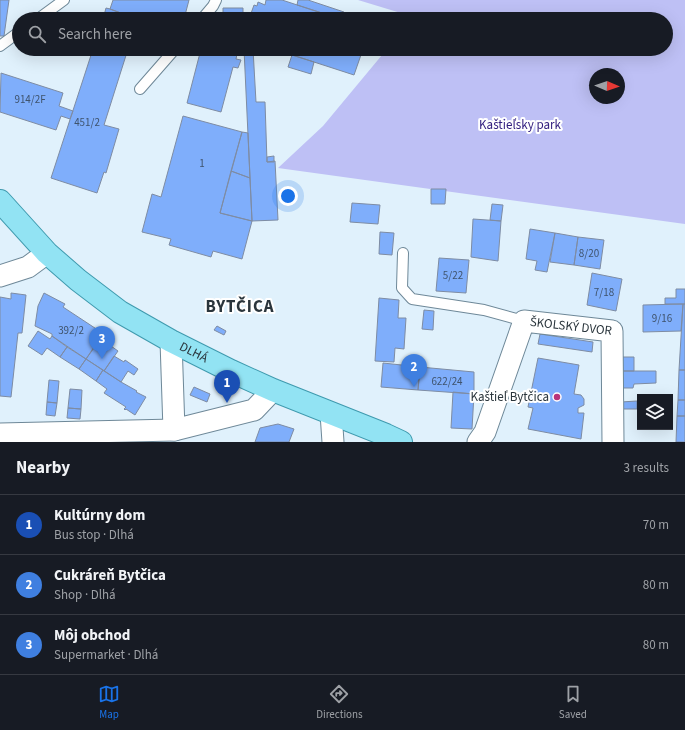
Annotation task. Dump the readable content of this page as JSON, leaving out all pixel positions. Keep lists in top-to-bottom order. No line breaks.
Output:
{"streets":{"main road":["DLHÁ"],"street":["ŠKOLSKÝ DVOR"]},"districts":["BYTČICA"],"parks":["Kaštieľsky park"],"places":["Kaštieľ Bytčica"],"house_numbers":["914/2F","451/2","1","8/20","5/22","7/18","9/16","392/2","622/24"],"north":"right","page":{"search":"Search here","pins":["3","2","1"],"heading":["Nearby","3 results"],"list":[{"mark":"1","name":"Kultúrny dom","note":"Bus stop · Dlhá","value":"70 m"},{"mark":"2","name":"Cukráreň Bytčica","note":"Shop · Dlhá","value":"80 m"},{"mark":"3","name":"Môj obchod","note":"Supermarket · Dlhá","value":"80 m"}],"nav":["Map","Directions","Saved"]}}
